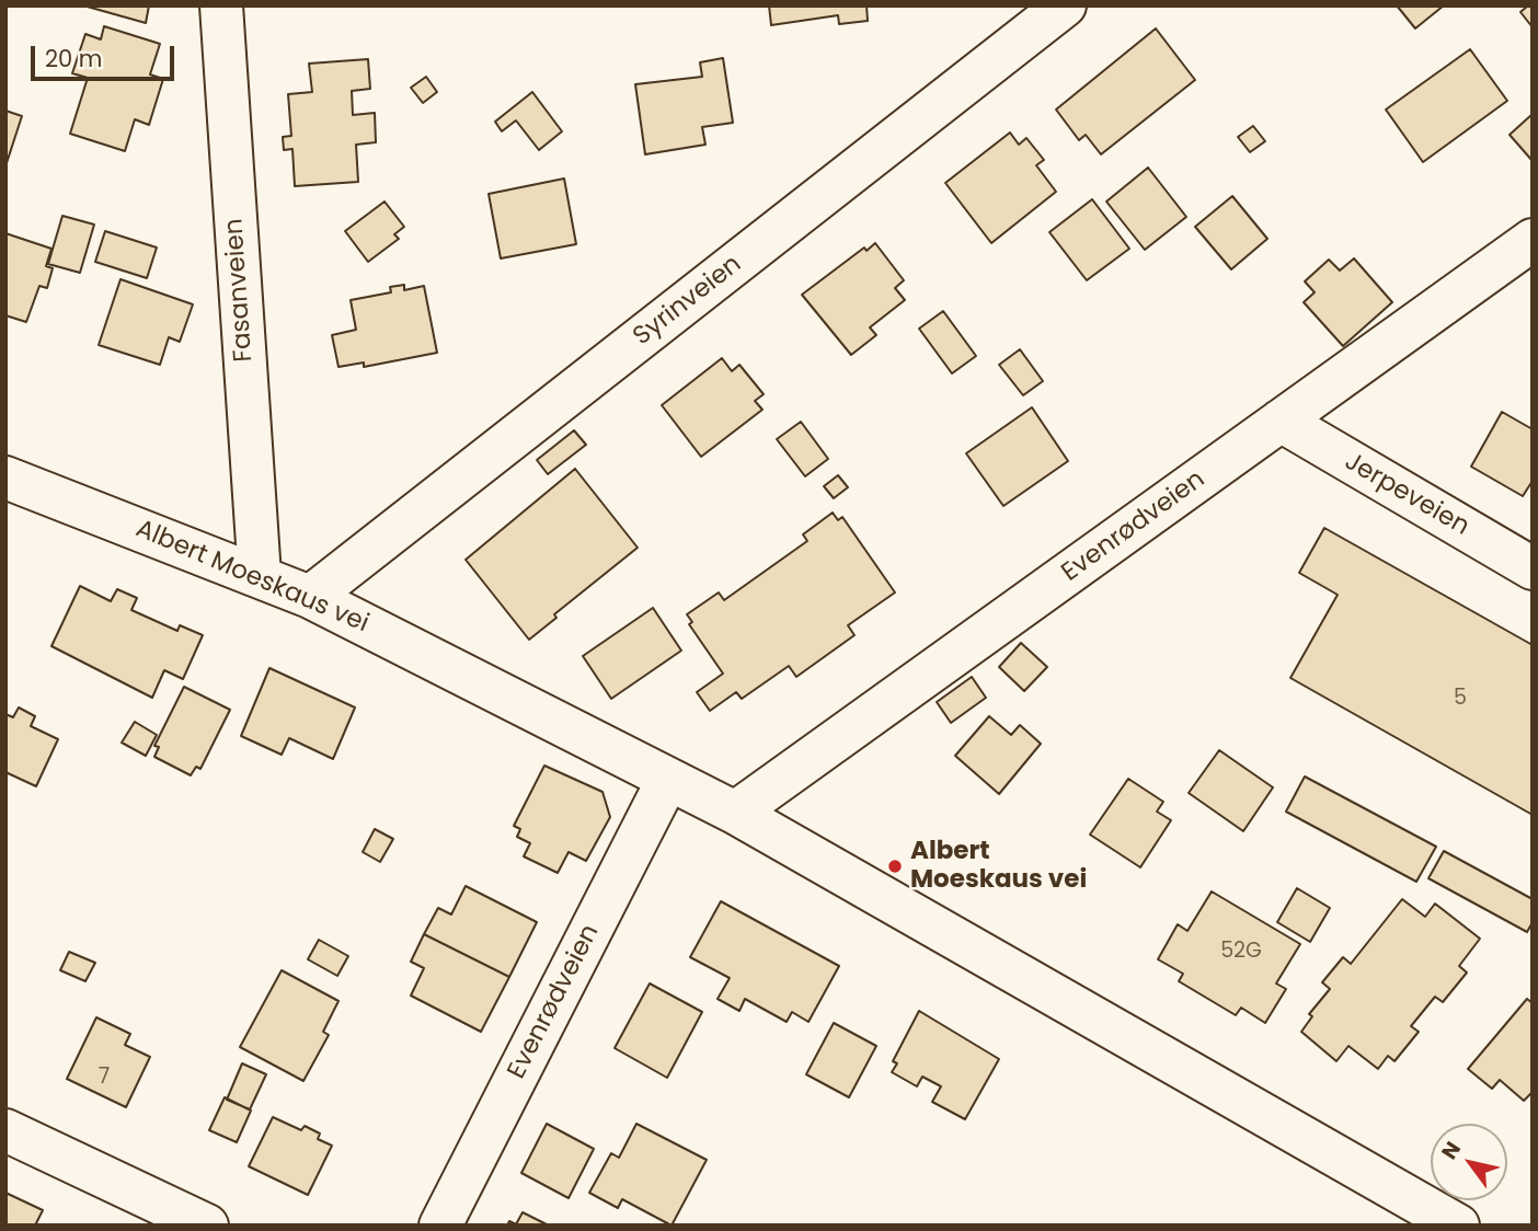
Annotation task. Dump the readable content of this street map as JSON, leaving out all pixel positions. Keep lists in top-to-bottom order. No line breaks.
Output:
{"streets":{"street":["Fasanveien","Syrinveien","Jerpeveien","Evenrødveien","Albert Moeskaus vei"]},"crossings":[["Fasanveien","Albert Moeskaus vei"],["Syrinveien","Albert Moeskaus vei"],["Jerpeveien","Evenrødveien"],["Evenrødveien","Albert Moeskaus vei"]],"places":["Albert Moeskaus vei"],"house_numbers":["5","52G","7"],"scale_bar":"20 m","north":"top left"}
